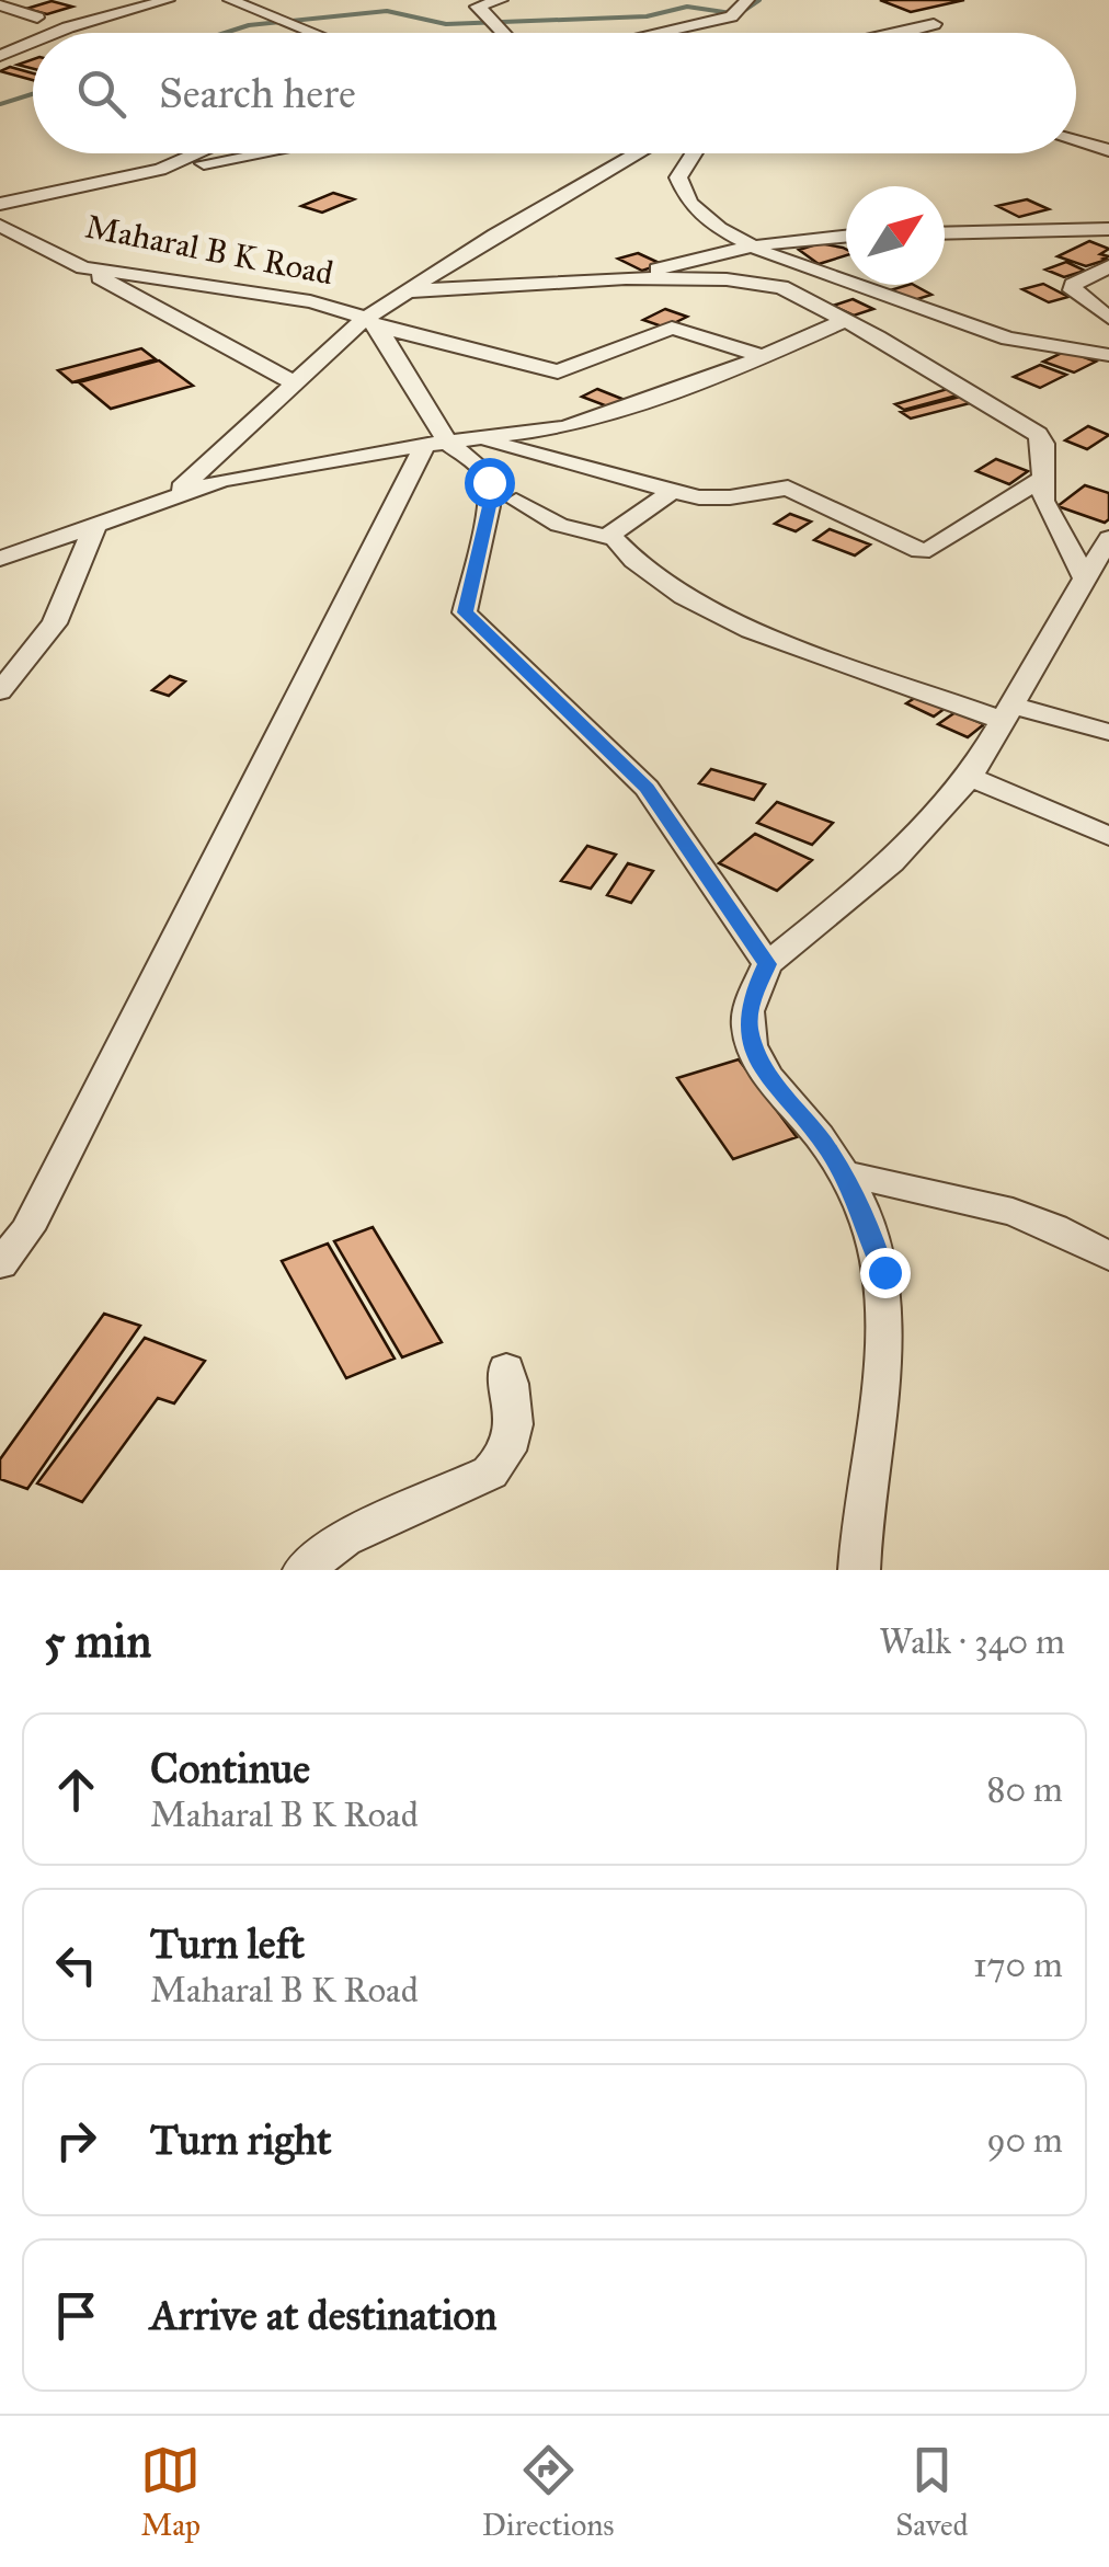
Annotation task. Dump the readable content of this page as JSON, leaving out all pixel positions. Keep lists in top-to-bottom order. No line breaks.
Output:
{"streets":{"street":["Maharal B K Road"]},"north":"top right","page":{"search":"Search here","heading":["5 min","Walk · 340 m"],"list":[["Continue","Maharal B K Road","80 m"],["Turn left","Maharal B K Road","170 m"],["Turn right","90 m"],"Arrive at destination"],"nav":["Map","Directions","Saved"]}}
